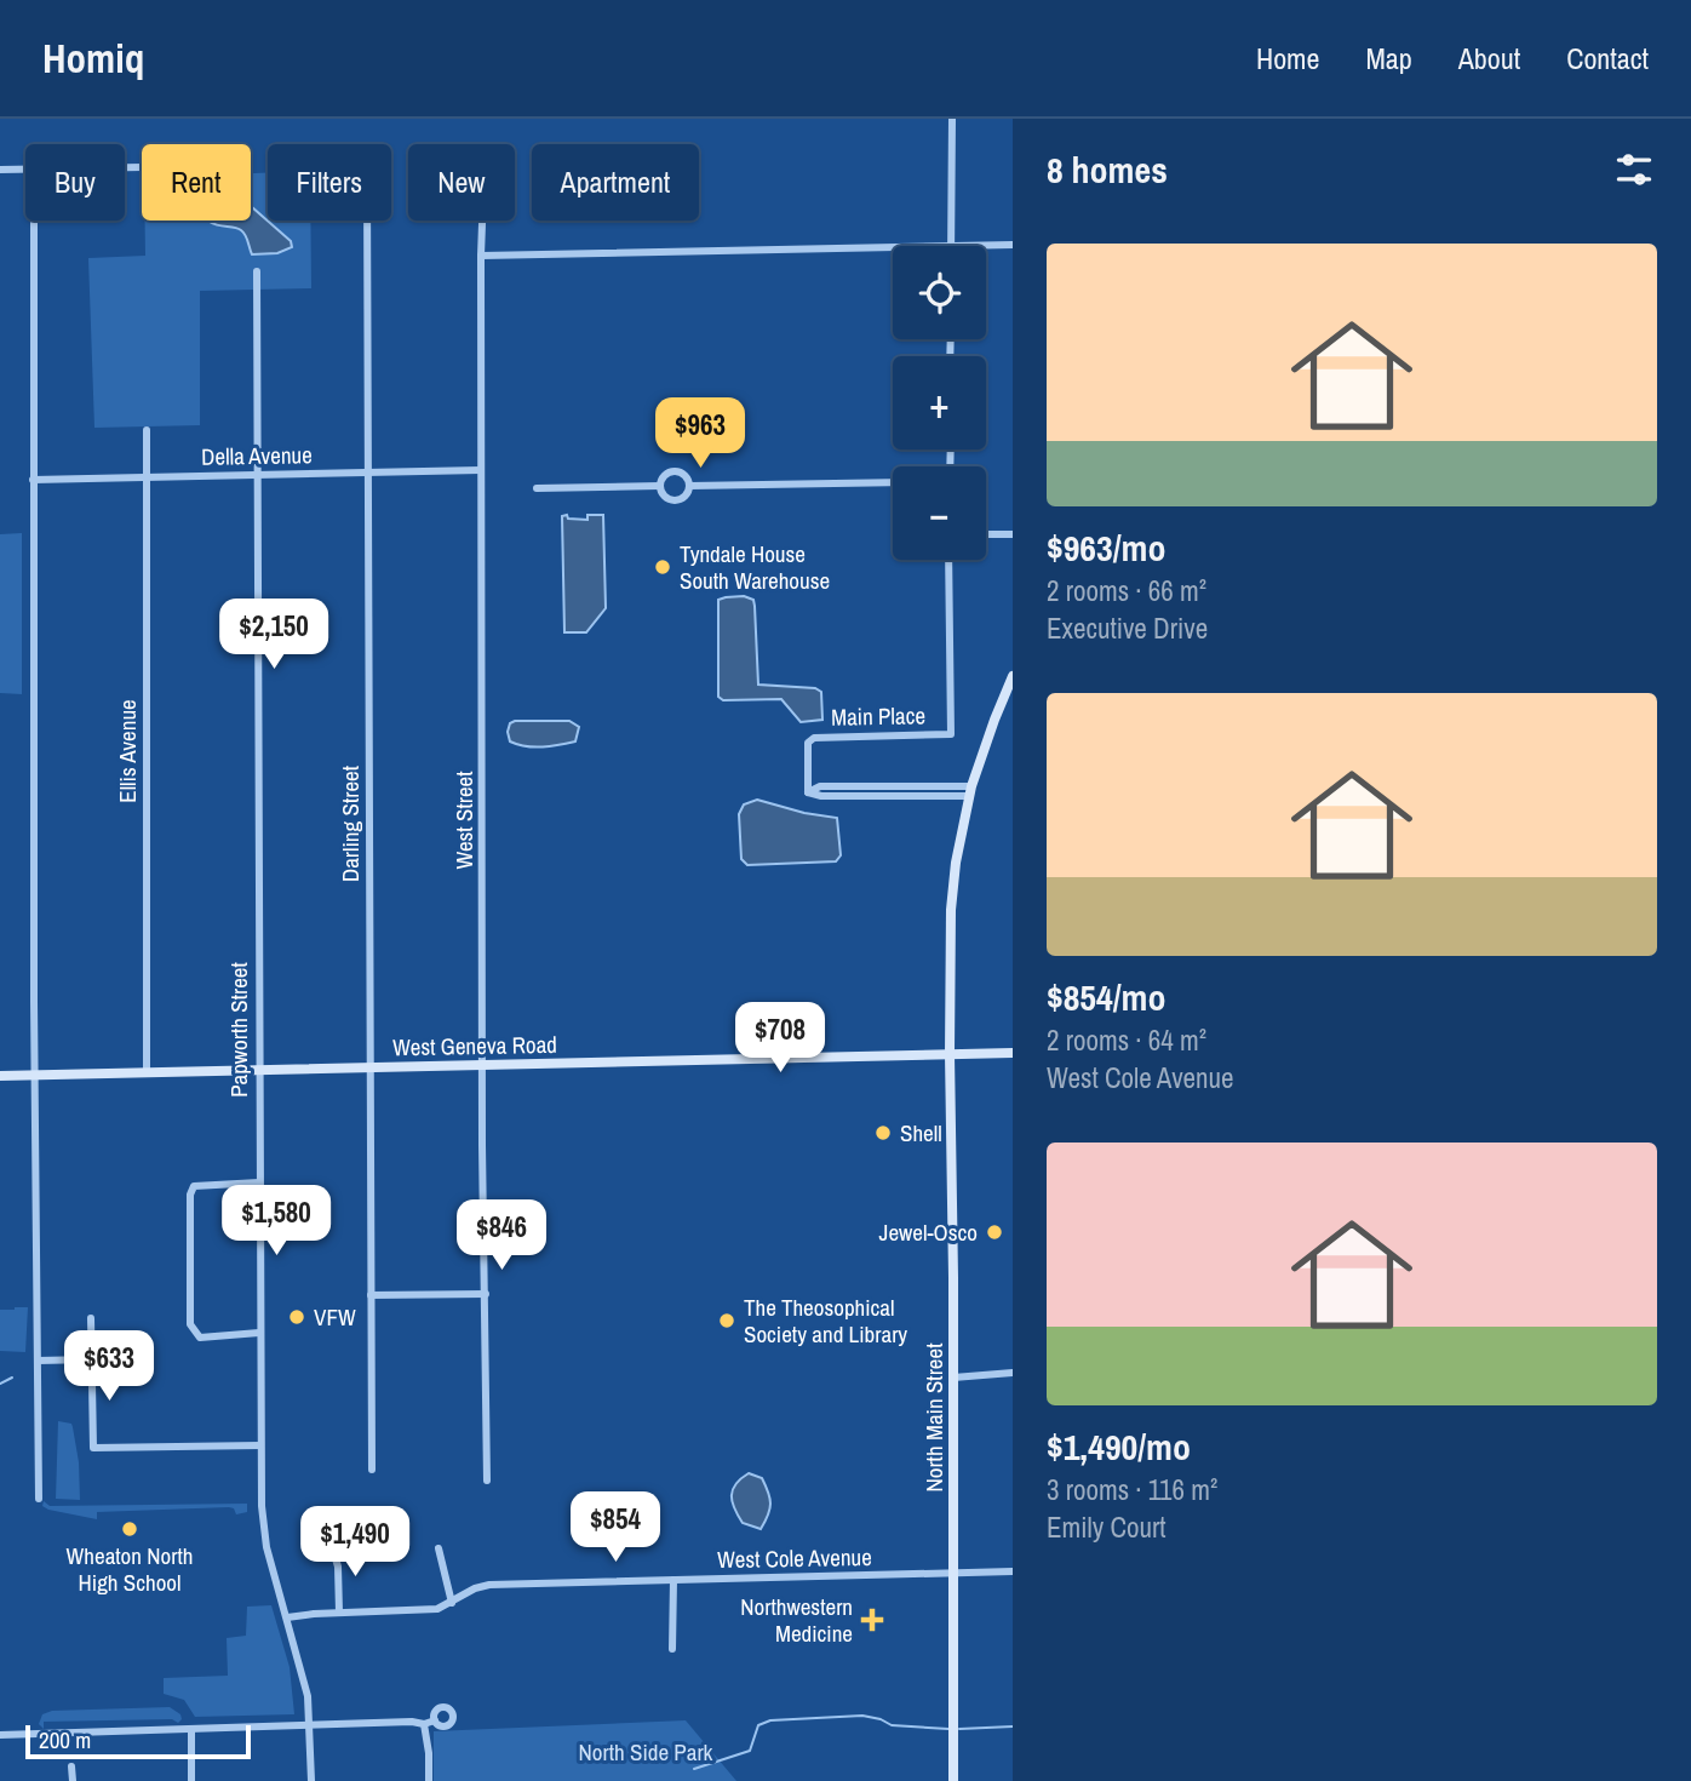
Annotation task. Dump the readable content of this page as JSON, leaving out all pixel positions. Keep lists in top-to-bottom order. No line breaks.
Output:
{"streets":{"main road":["West Geneva Road","North Main Street"],"street":["Della Avenue","Main Place","Ellis Avenue","West Street","Darling Street","Papworth Street","West Cole Avenue"]},"crossings":[["Della Avenue","Ellis Avenue"],["Della Avenue","West Street"],["Della Avenue","Darling Street"],["Della Avenue","Papworth Street"],["Main Place","North Main Street"],["Ellis Avenue","West Geneva Road"],["West Street","West Geneva Road"],["Darling Street","West Geneva Road"],["Papworth Street","West Geneva Road"],["Papworth Street","West Cole Avenue"],["West Geneva Road","North Main Street"],["North Main Street","West Cole Avenue"]],"parks":["North Side Park"],"places":{"other":["Tyndale House South Warehouse","Shell","Jewel-Osco","VFW","The Theosophical Society and Library","Wheaton North High School"],"health":["Northwestern Medicine"]},"scale_bar":"200 m","page":{"header":"Homiq","nav":["Home","Map","About","Contact"],"heading":"8 homes","chip":["Buy","Rent","Filters","New","Apartment"],"list":[{"name":"$963/mo","note":"2 rooms · 66 m² · Executive Drive"},{"name":"$854/mo","note":"2 rooms · 64 m² · West Cole Avenue"},{"name":"$1,490/mo","note":"3 rooms · 116 m² · Emily Court"}],"map_buttons":["+","−"],"price":["$963","$2,150","$708","$1,580","$846","$633","$854","$1,490"],"scale":"200 m"}}
